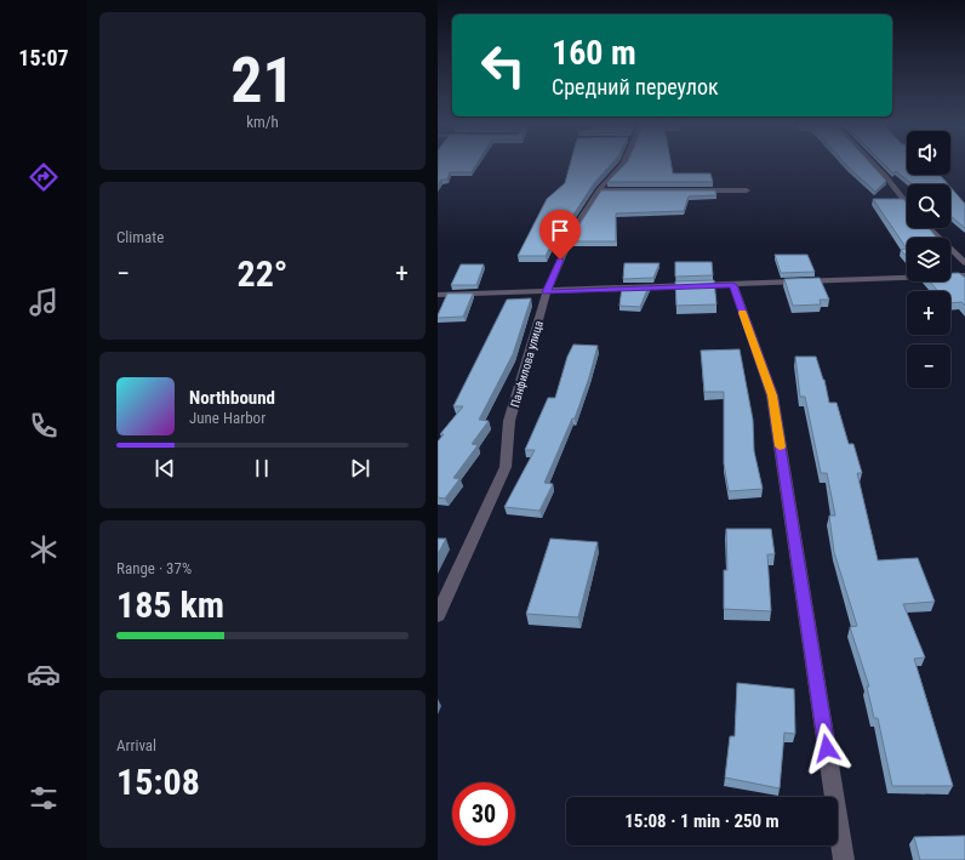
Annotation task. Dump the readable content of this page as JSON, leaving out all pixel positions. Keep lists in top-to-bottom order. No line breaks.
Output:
{"streets":{"street":["Панфилова улица"]},"page":{"tabs":"15:07","tile":[["21","km/h"],"Climate",["Range · 37%","185 km"],["Arrival","15:08"]],"turn":["160 m","Средний переулок"],"map_buttons":["+","−"],"heat":["−","22°","+"],"song":["Northbound","June Harbor"],"limit":"30","trip":"15:08 · 1 min · 250 m"}}
